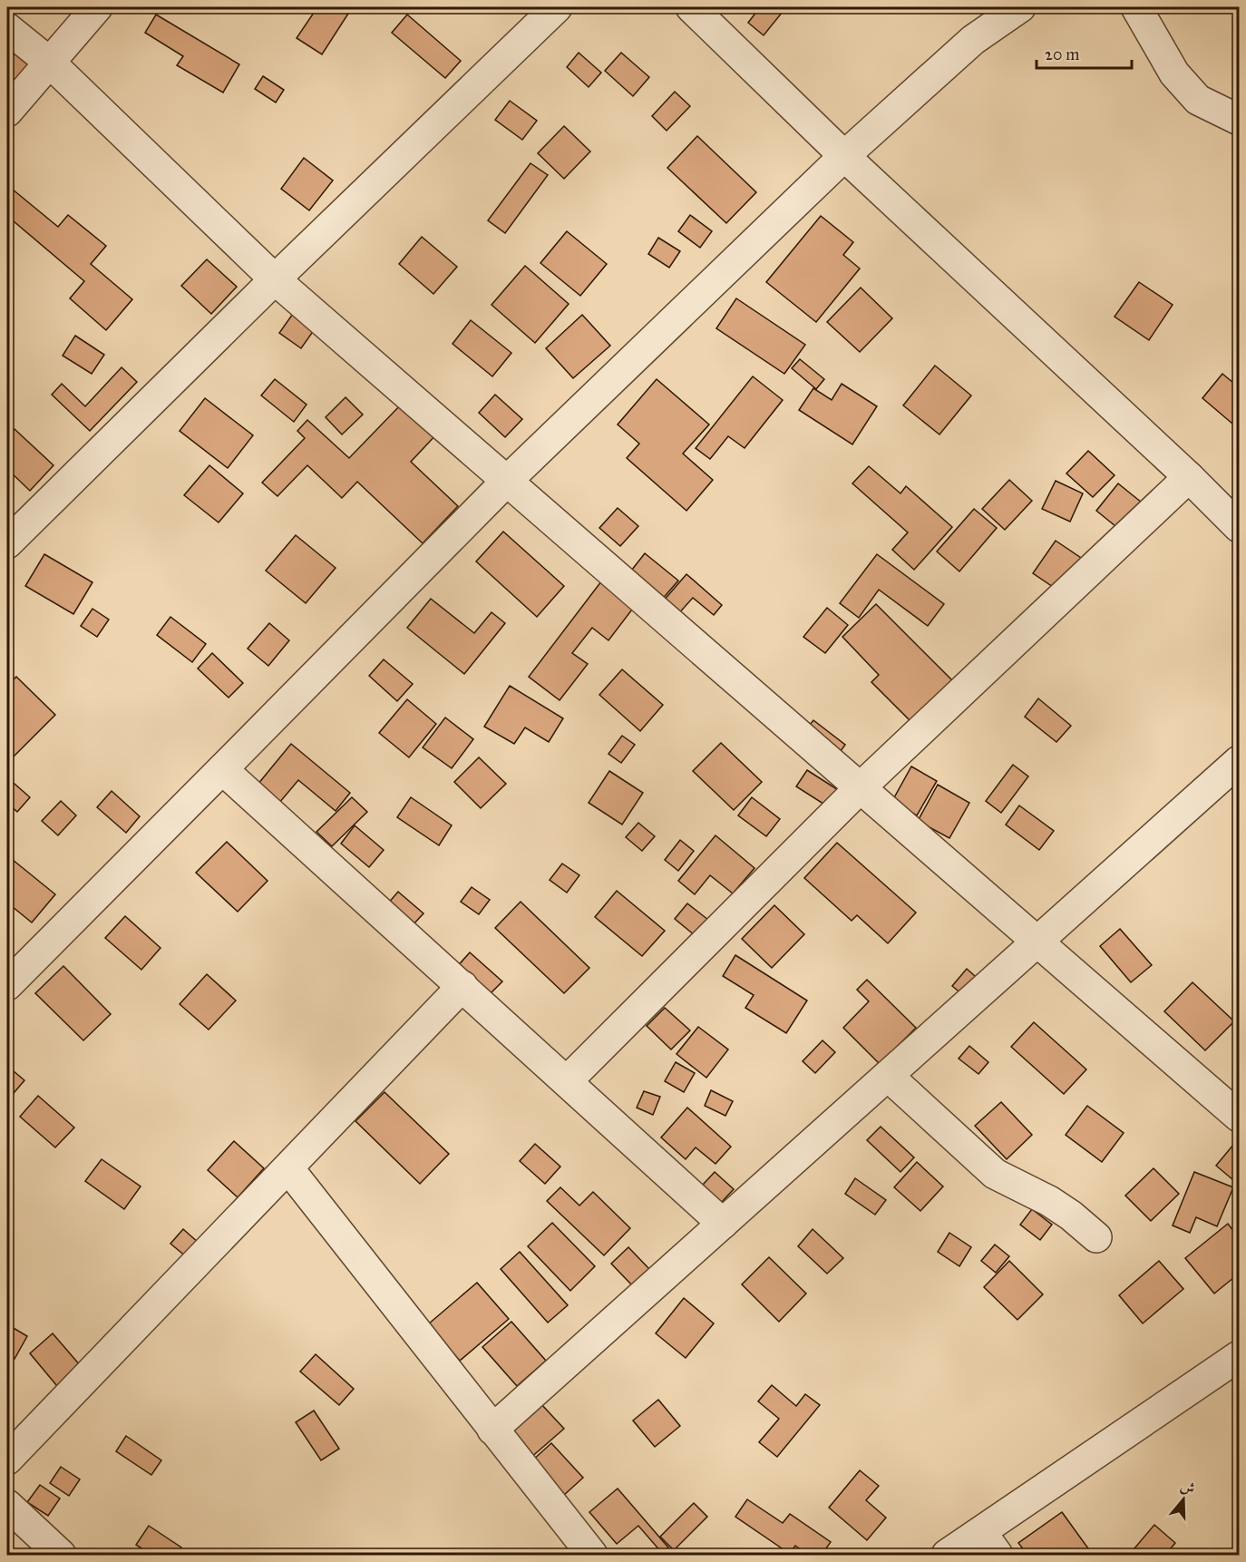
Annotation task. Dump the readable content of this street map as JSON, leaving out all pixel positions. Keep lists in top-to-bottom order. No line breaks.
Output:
{"scale_bar":"20 m","north":"top"}
